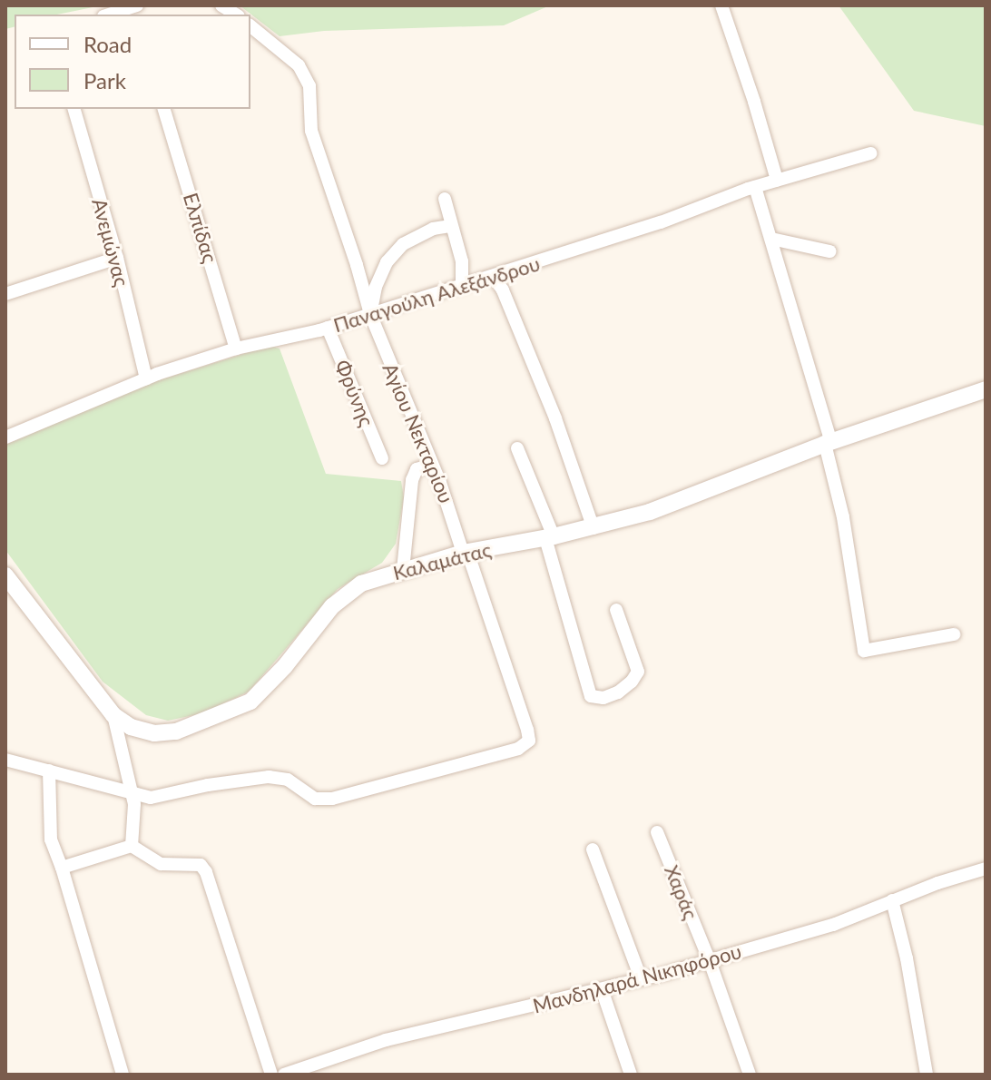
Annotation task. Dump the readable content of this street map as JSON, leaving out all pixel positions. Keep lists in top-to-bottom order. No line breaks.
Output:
{"streets":{"street":["Ελπίδας","Ανεμώνας","Παναγούλη Αλεξάνδρου","Φρύνης","Αγίου Νεκταρίου","Καλαμάτας","Χαράς","Μανδηλαρά Νικηφόρου"]},"crossings":[["Ελπίδας","Παναγούλη Αλεξάνδρου"],["Ανεμώνας","Παναγούλη Αλεξάνδρου"],["Παναγούλη Αλεξάνδρου","Φρύνης"],["Παναγούλη Αλεξάνδρου","Αγίου Νεκταρίου"],["Αγίου Νεκταρίου","Καλαμάτας"],["Χαράς","Μανδηλαρά Νικηφόρου"]],"legend":["Road","Park"]}
